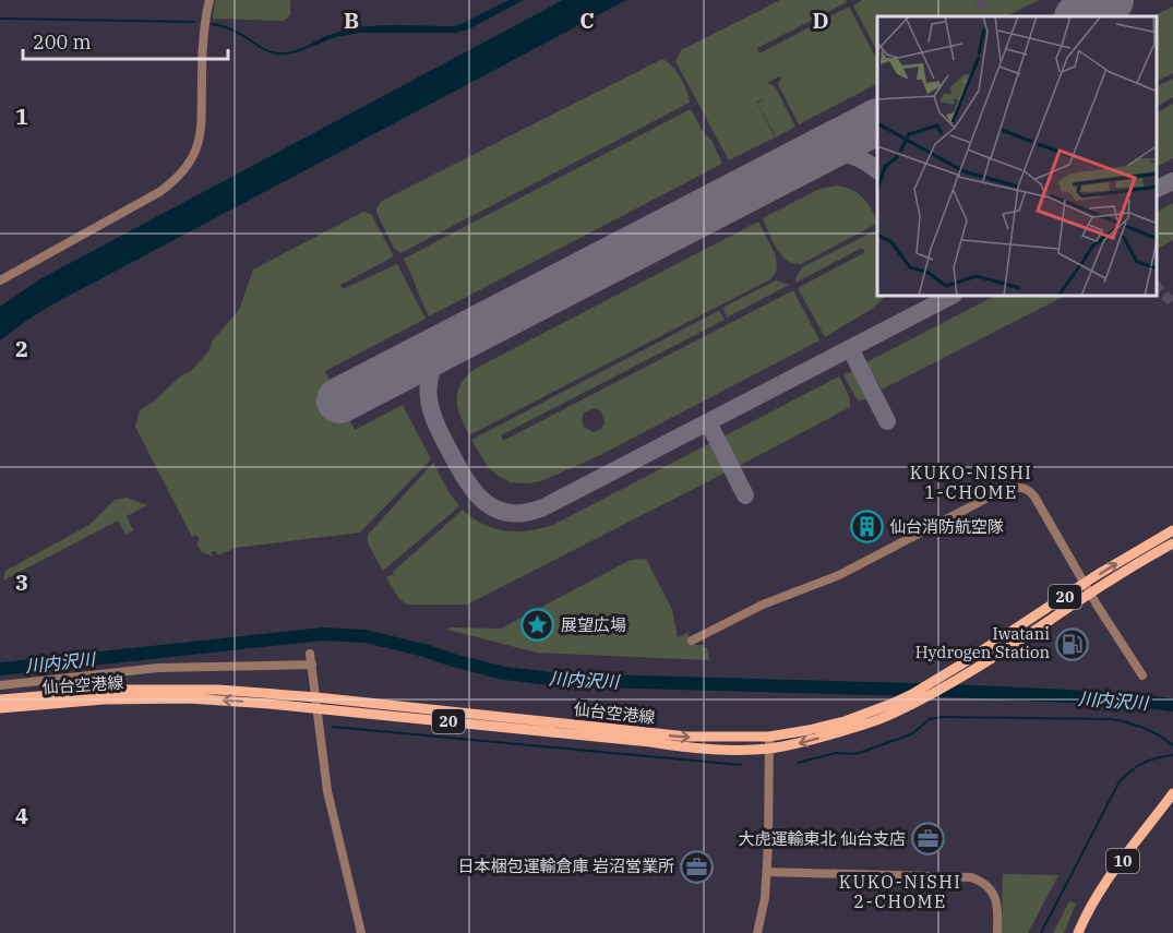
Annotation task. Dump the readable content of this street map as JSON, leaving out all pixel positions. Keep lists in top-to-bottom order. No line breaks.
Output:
{"streets":{"main road":["20","仙台空港線","10"]},"districts":["KUKO-NISHI 1-CHOME","KUKO-NISHI 2-CHOME"],"water":["川内沢川"],"places":{"building":["仙台消防航空隊"],"place":["展望広場"],"fuel station":["Iwatani Hydrogen Station"],"office":["大虎運輸東北 仙台支店","日本梱包運輸倉庫 岩沼営業所"]},"scale_bar":"200 m","grid":{"columns":["B","C","D"],"rows":["1","2","3","4"]}}
